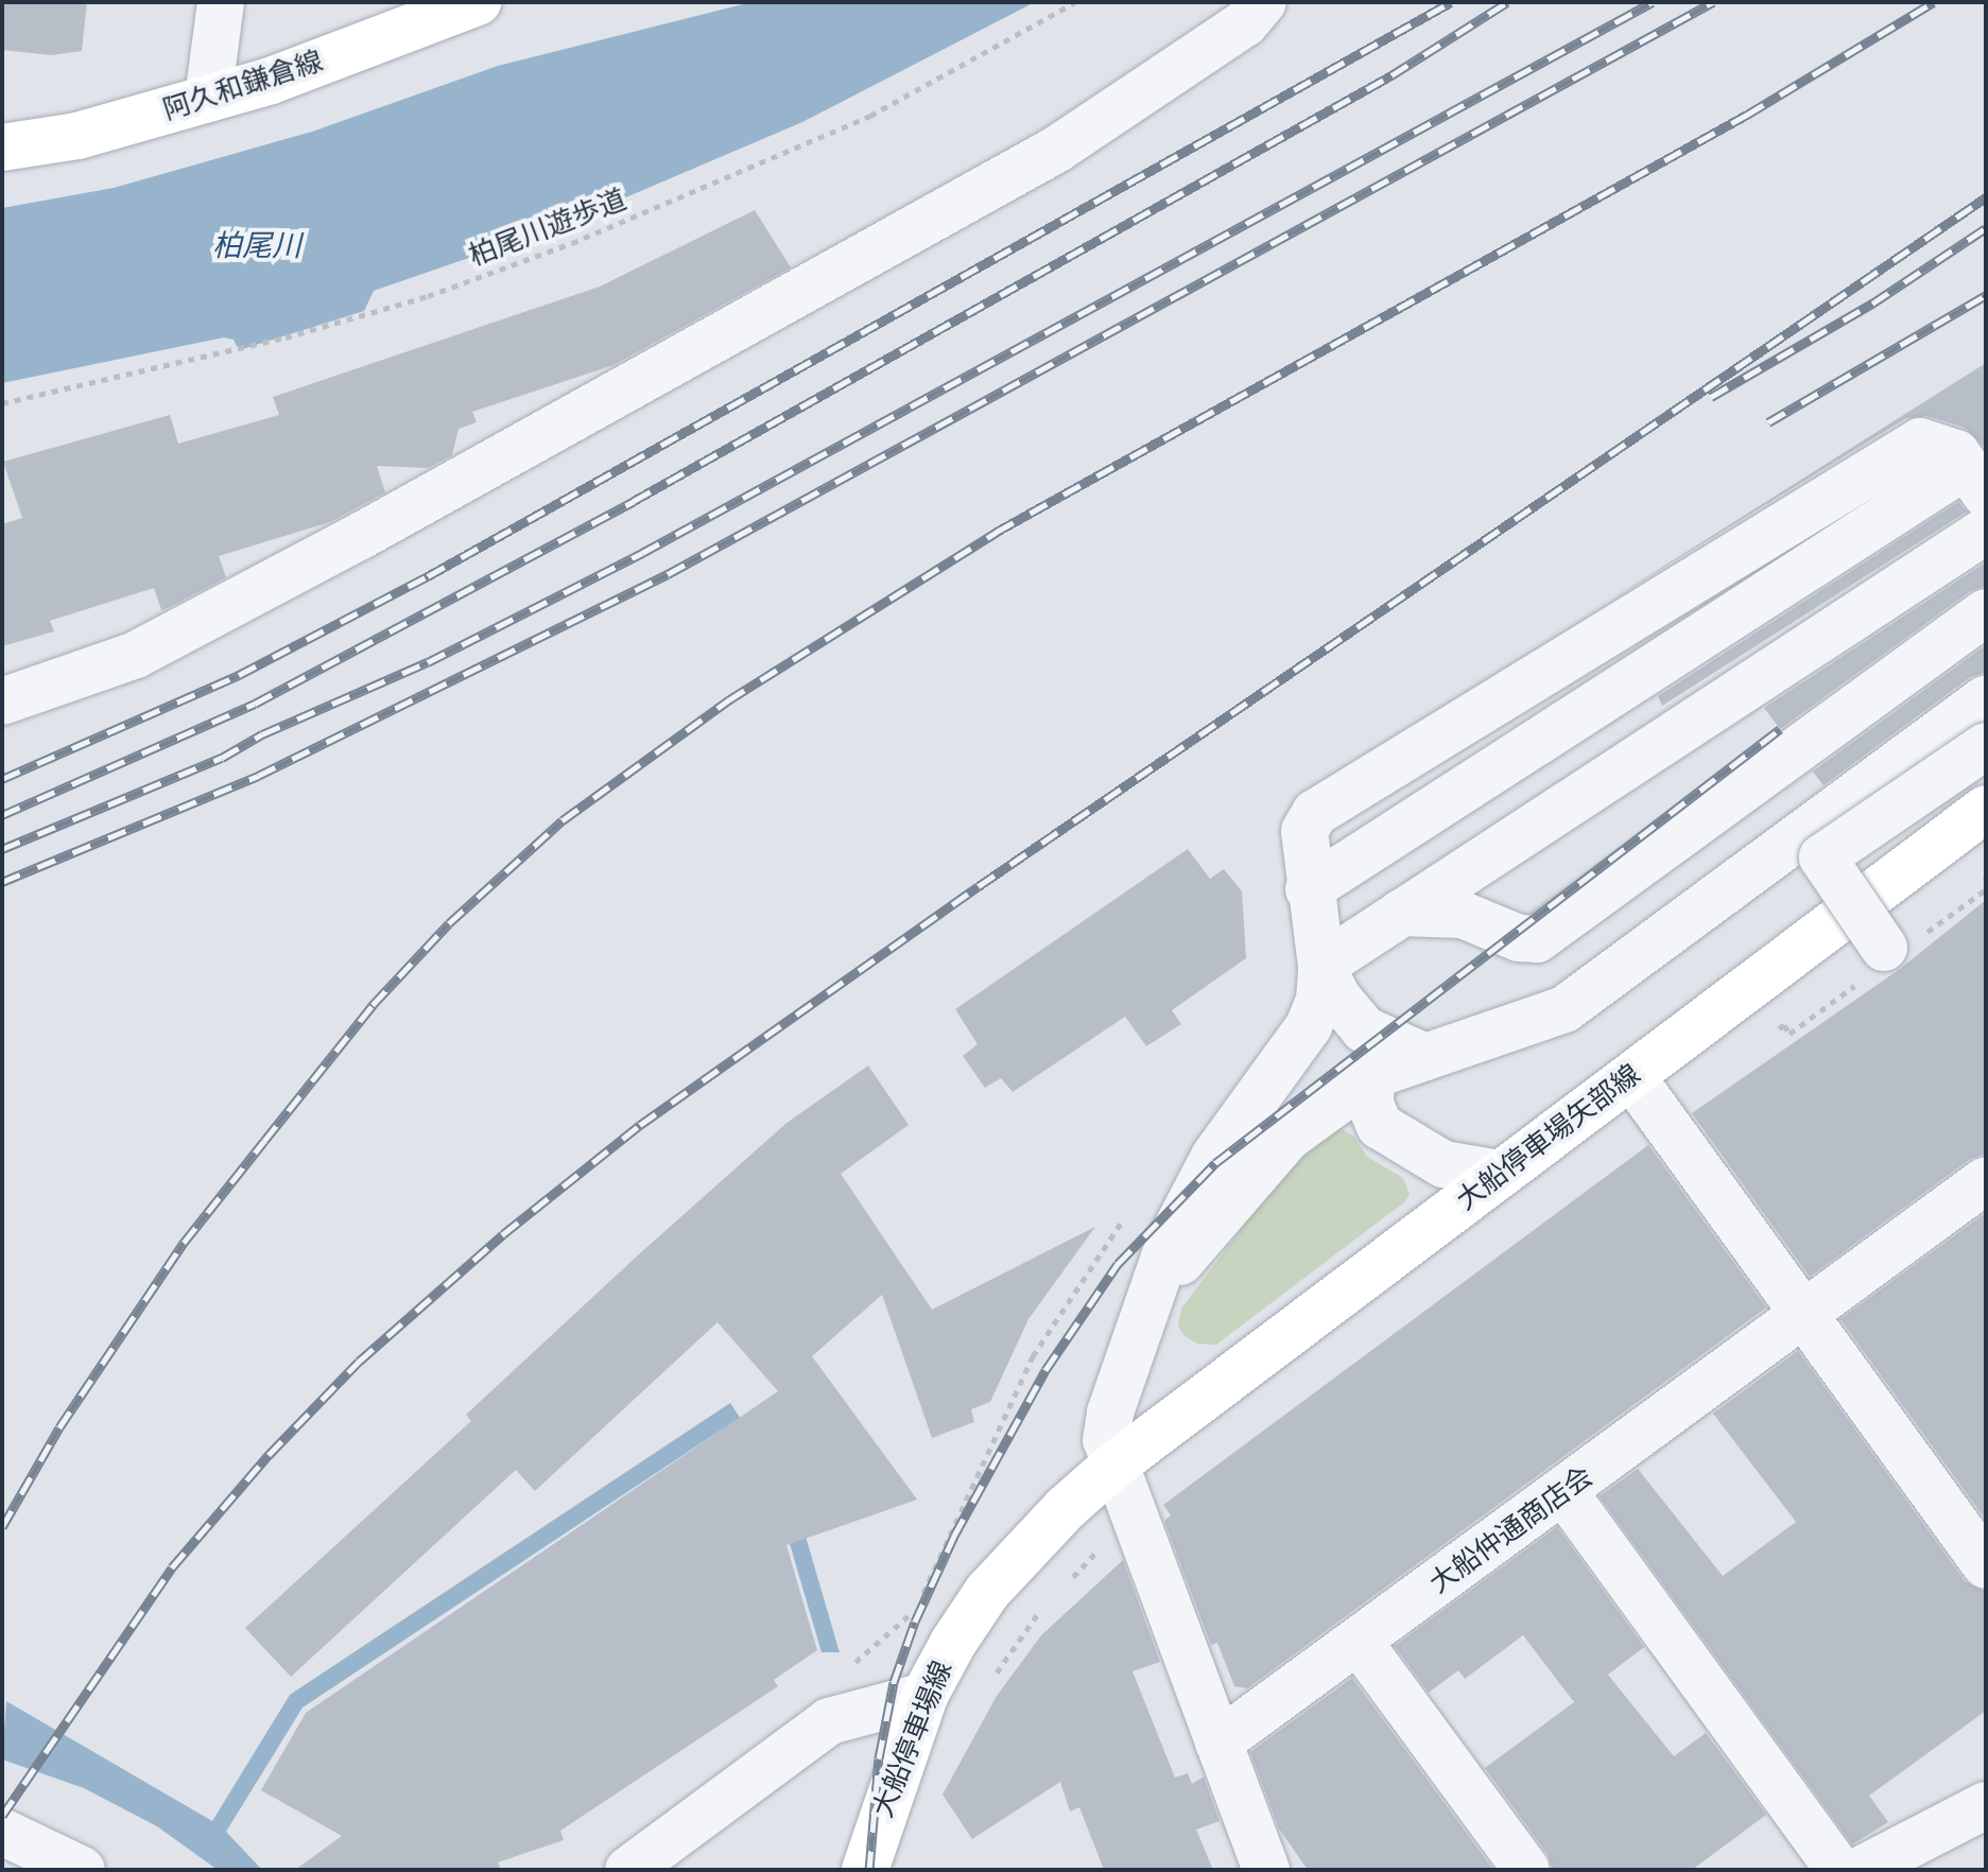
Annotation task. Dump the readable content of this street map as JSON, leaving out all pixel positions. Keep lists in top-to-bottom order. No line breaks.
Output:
{"streets":{"main road":["阿久和鎌倉線","大船停車場矢部線","大船停車場線"],"street":["大船仲通商店会"],"path":["柏尾川遊歩道"]},"crossings":[["大船停車場矢部線","大船停車場線"]],"water":["柏尾川"]}
